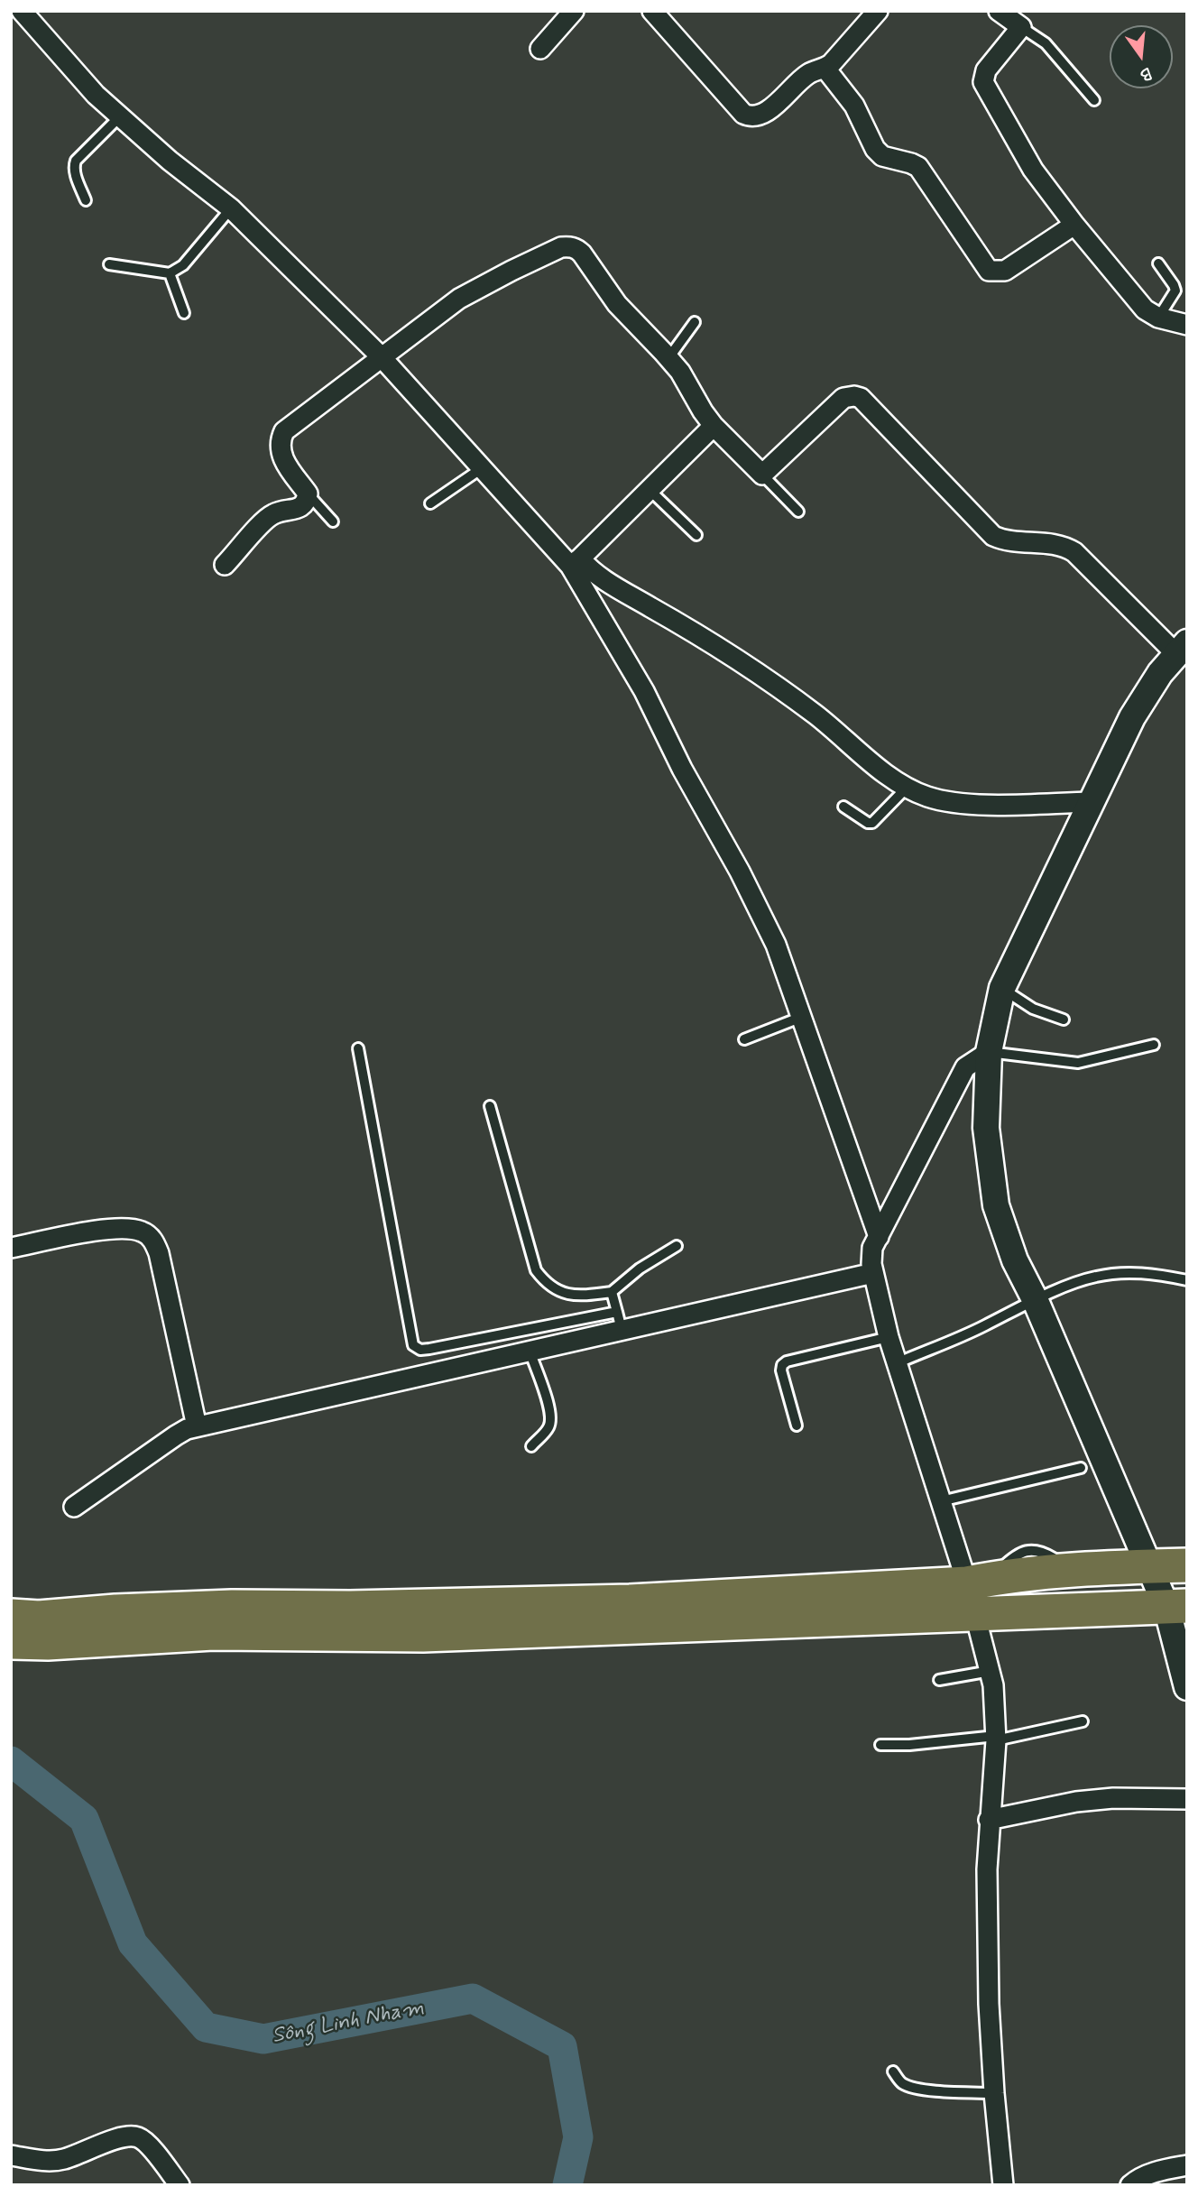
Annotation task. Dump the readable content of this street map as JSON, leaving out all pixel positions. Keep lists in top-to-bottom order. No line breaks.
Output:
{"water":["Sông Linh Nham"],"north":"bottom"}
